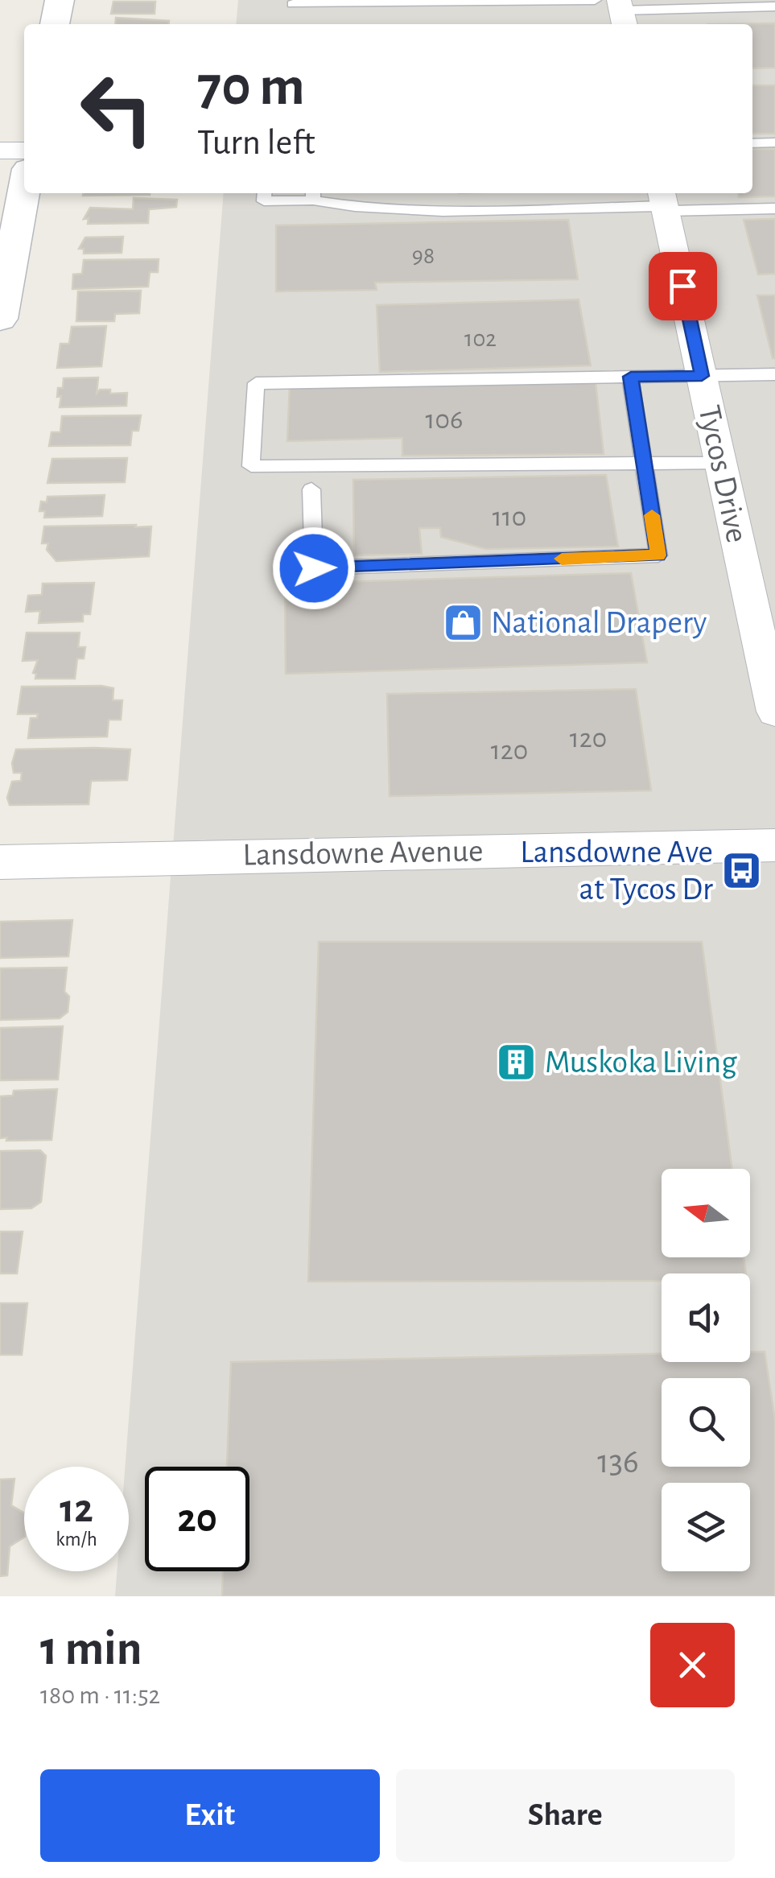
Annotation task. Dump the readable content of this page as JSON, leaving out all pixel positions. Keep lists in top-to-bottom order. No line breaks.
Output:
{"streets":{"street":["Tycos Drive","Lansdowne Avenue"]},"places":{"shop":["National Drapery"],"bus stop":["Lansdowne Ave at Tycos Dr"],"building":["Muskoka Living"]},"house_numbers":["98","102","106","110","120","120","136"],"north":"left","page":{"turn":["70 m","Turn left"],"speed":"12 km/h","limit":"20","heading":["1 min","180 m · 11:52"],"buttons":["Exit","Share"]}}
